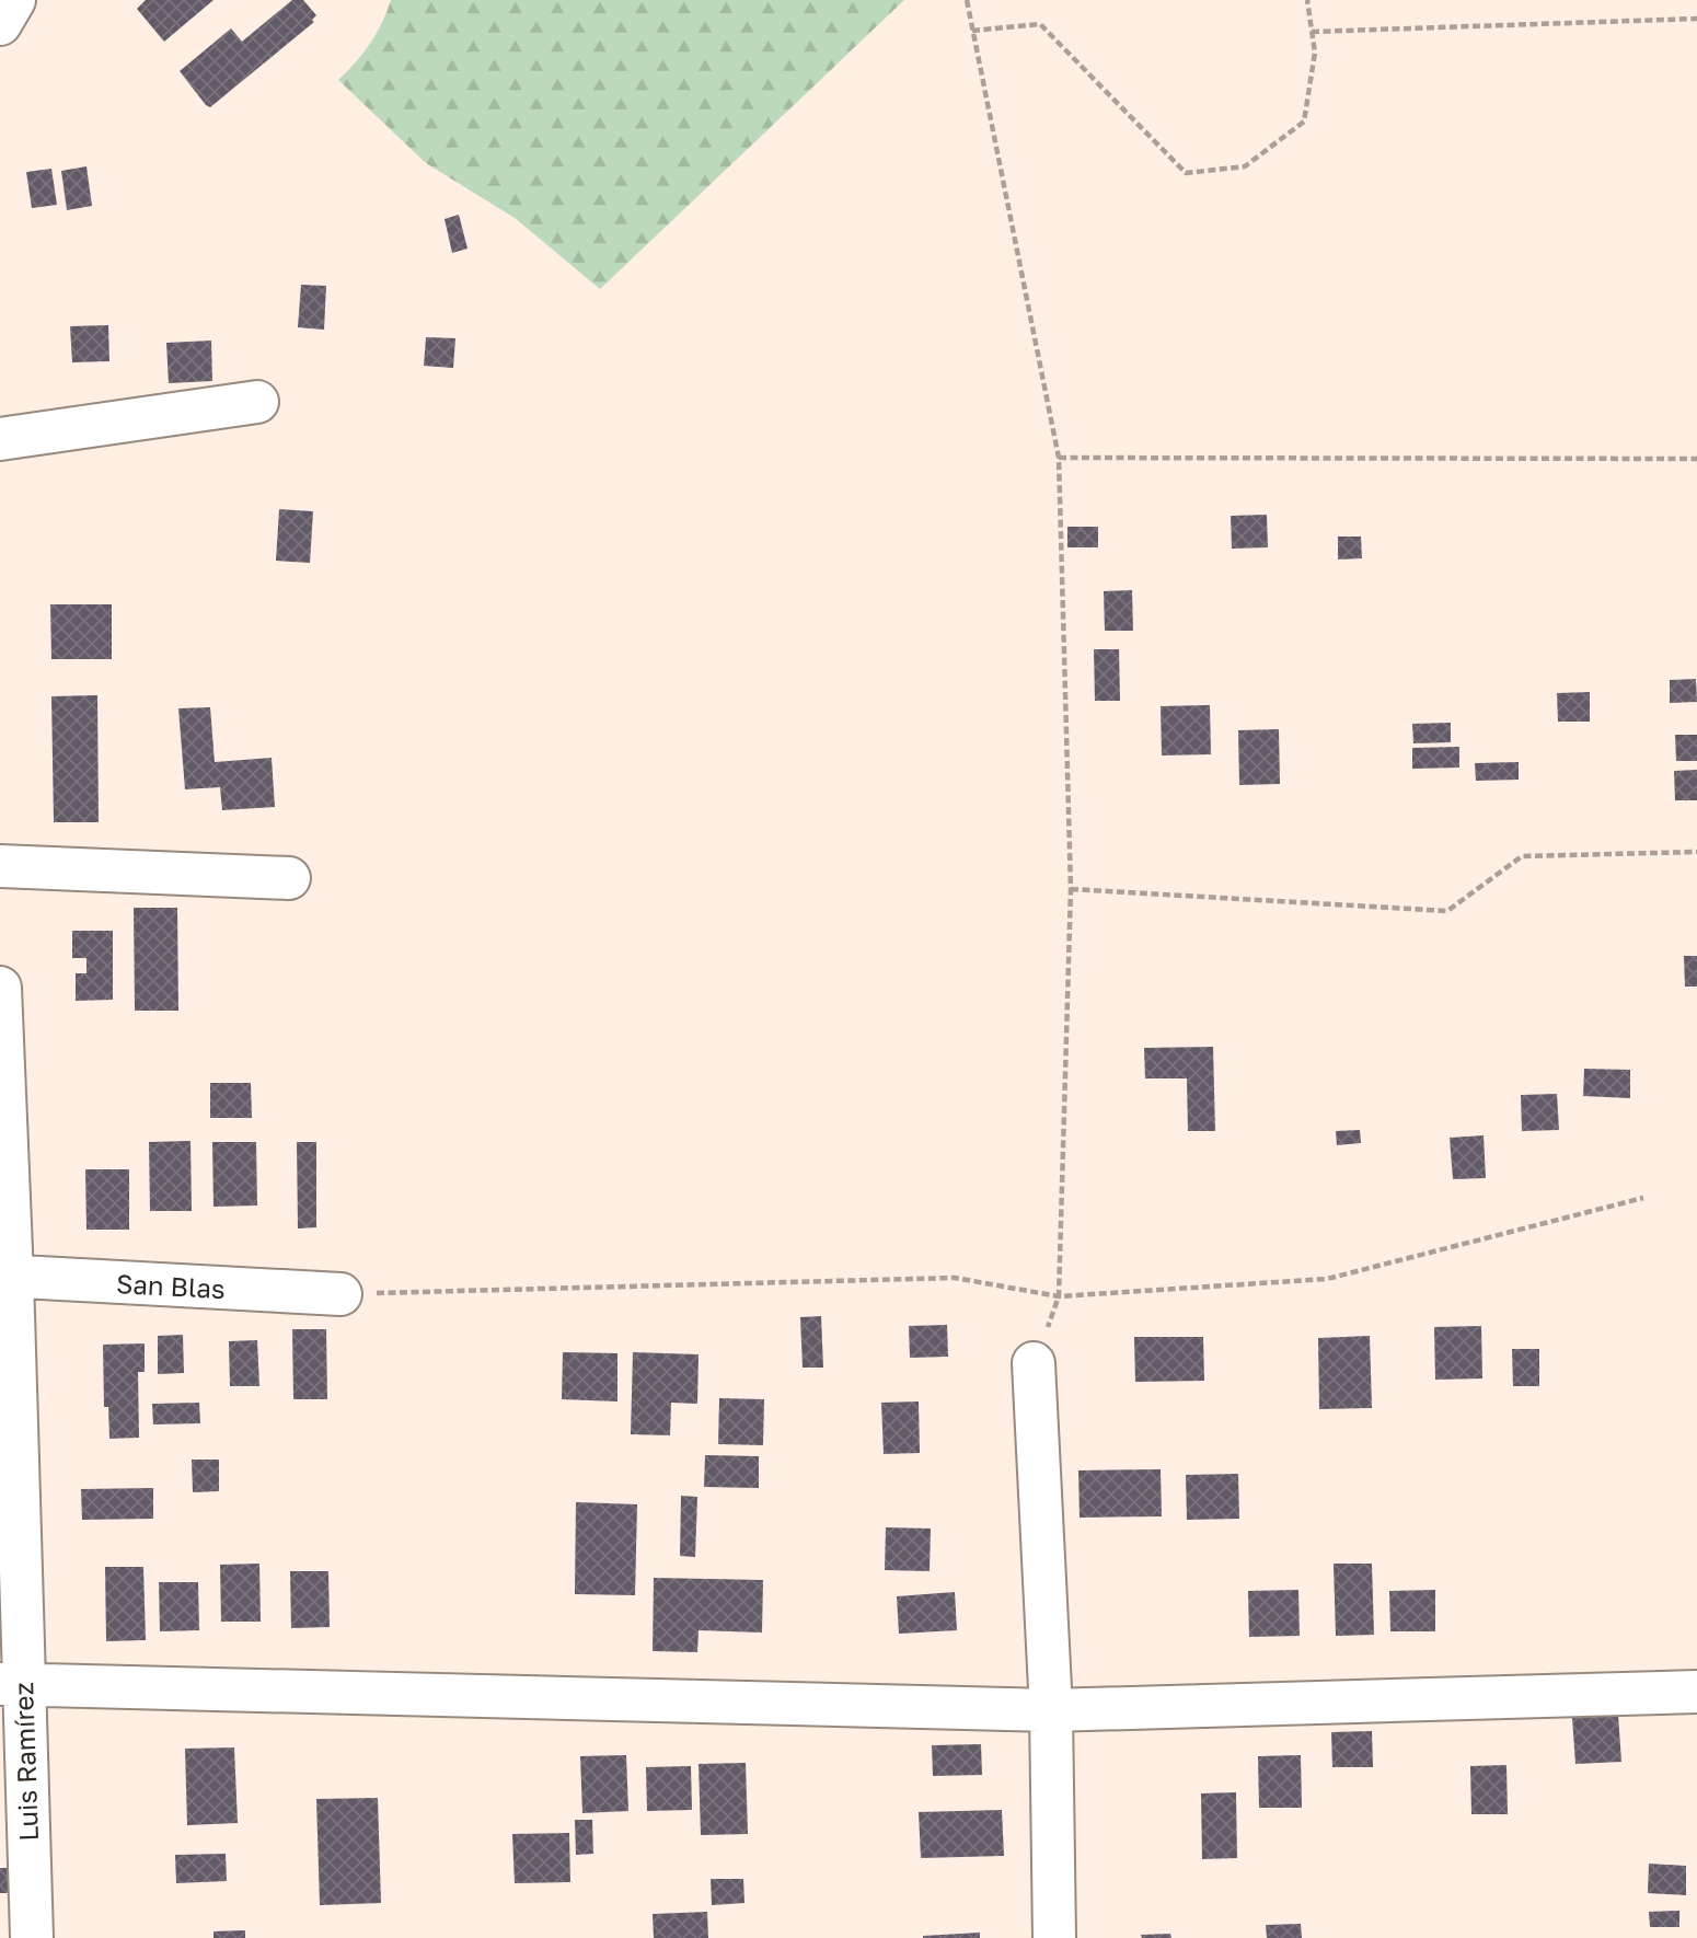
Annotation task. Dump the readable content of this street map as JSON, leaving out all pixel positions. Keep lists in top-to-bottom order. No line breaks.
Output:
{"streets":{"street":["San Blas","Luis Ramírez"]},"crossings":[["San Blas","Luis Ramírez"]]}
